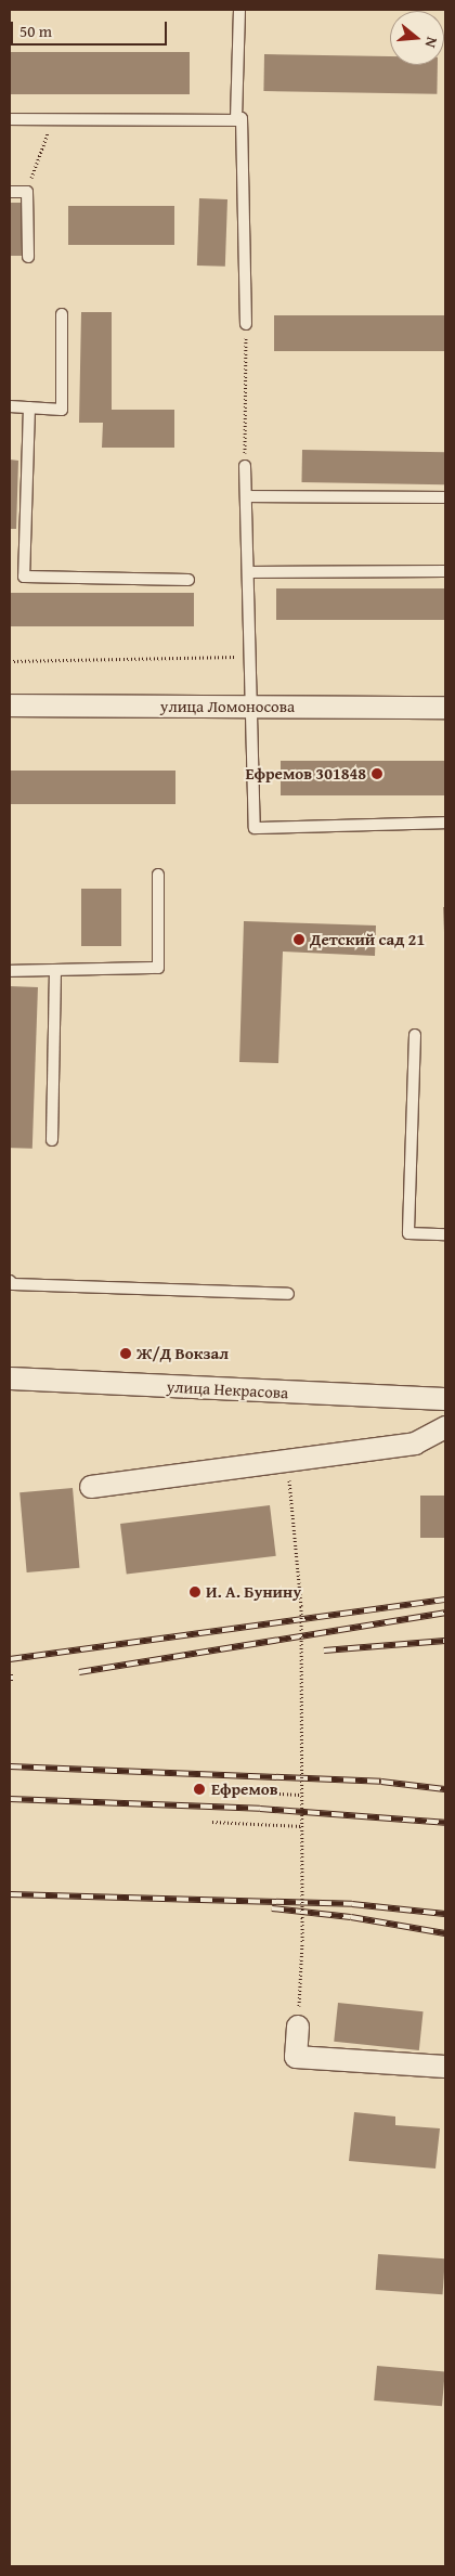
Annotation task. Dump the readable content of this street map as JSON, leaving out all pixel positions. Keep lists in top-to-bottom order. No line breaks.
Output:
{"streets":{"street":["улица Ломоносова","улица Некрасова"]},"places":["Ефремов 301848","Детский сад 21","Ж/Д Вокзал","И. А. Бунину","Ефремов"],"scale_bar":"50 m","north":"right"}
